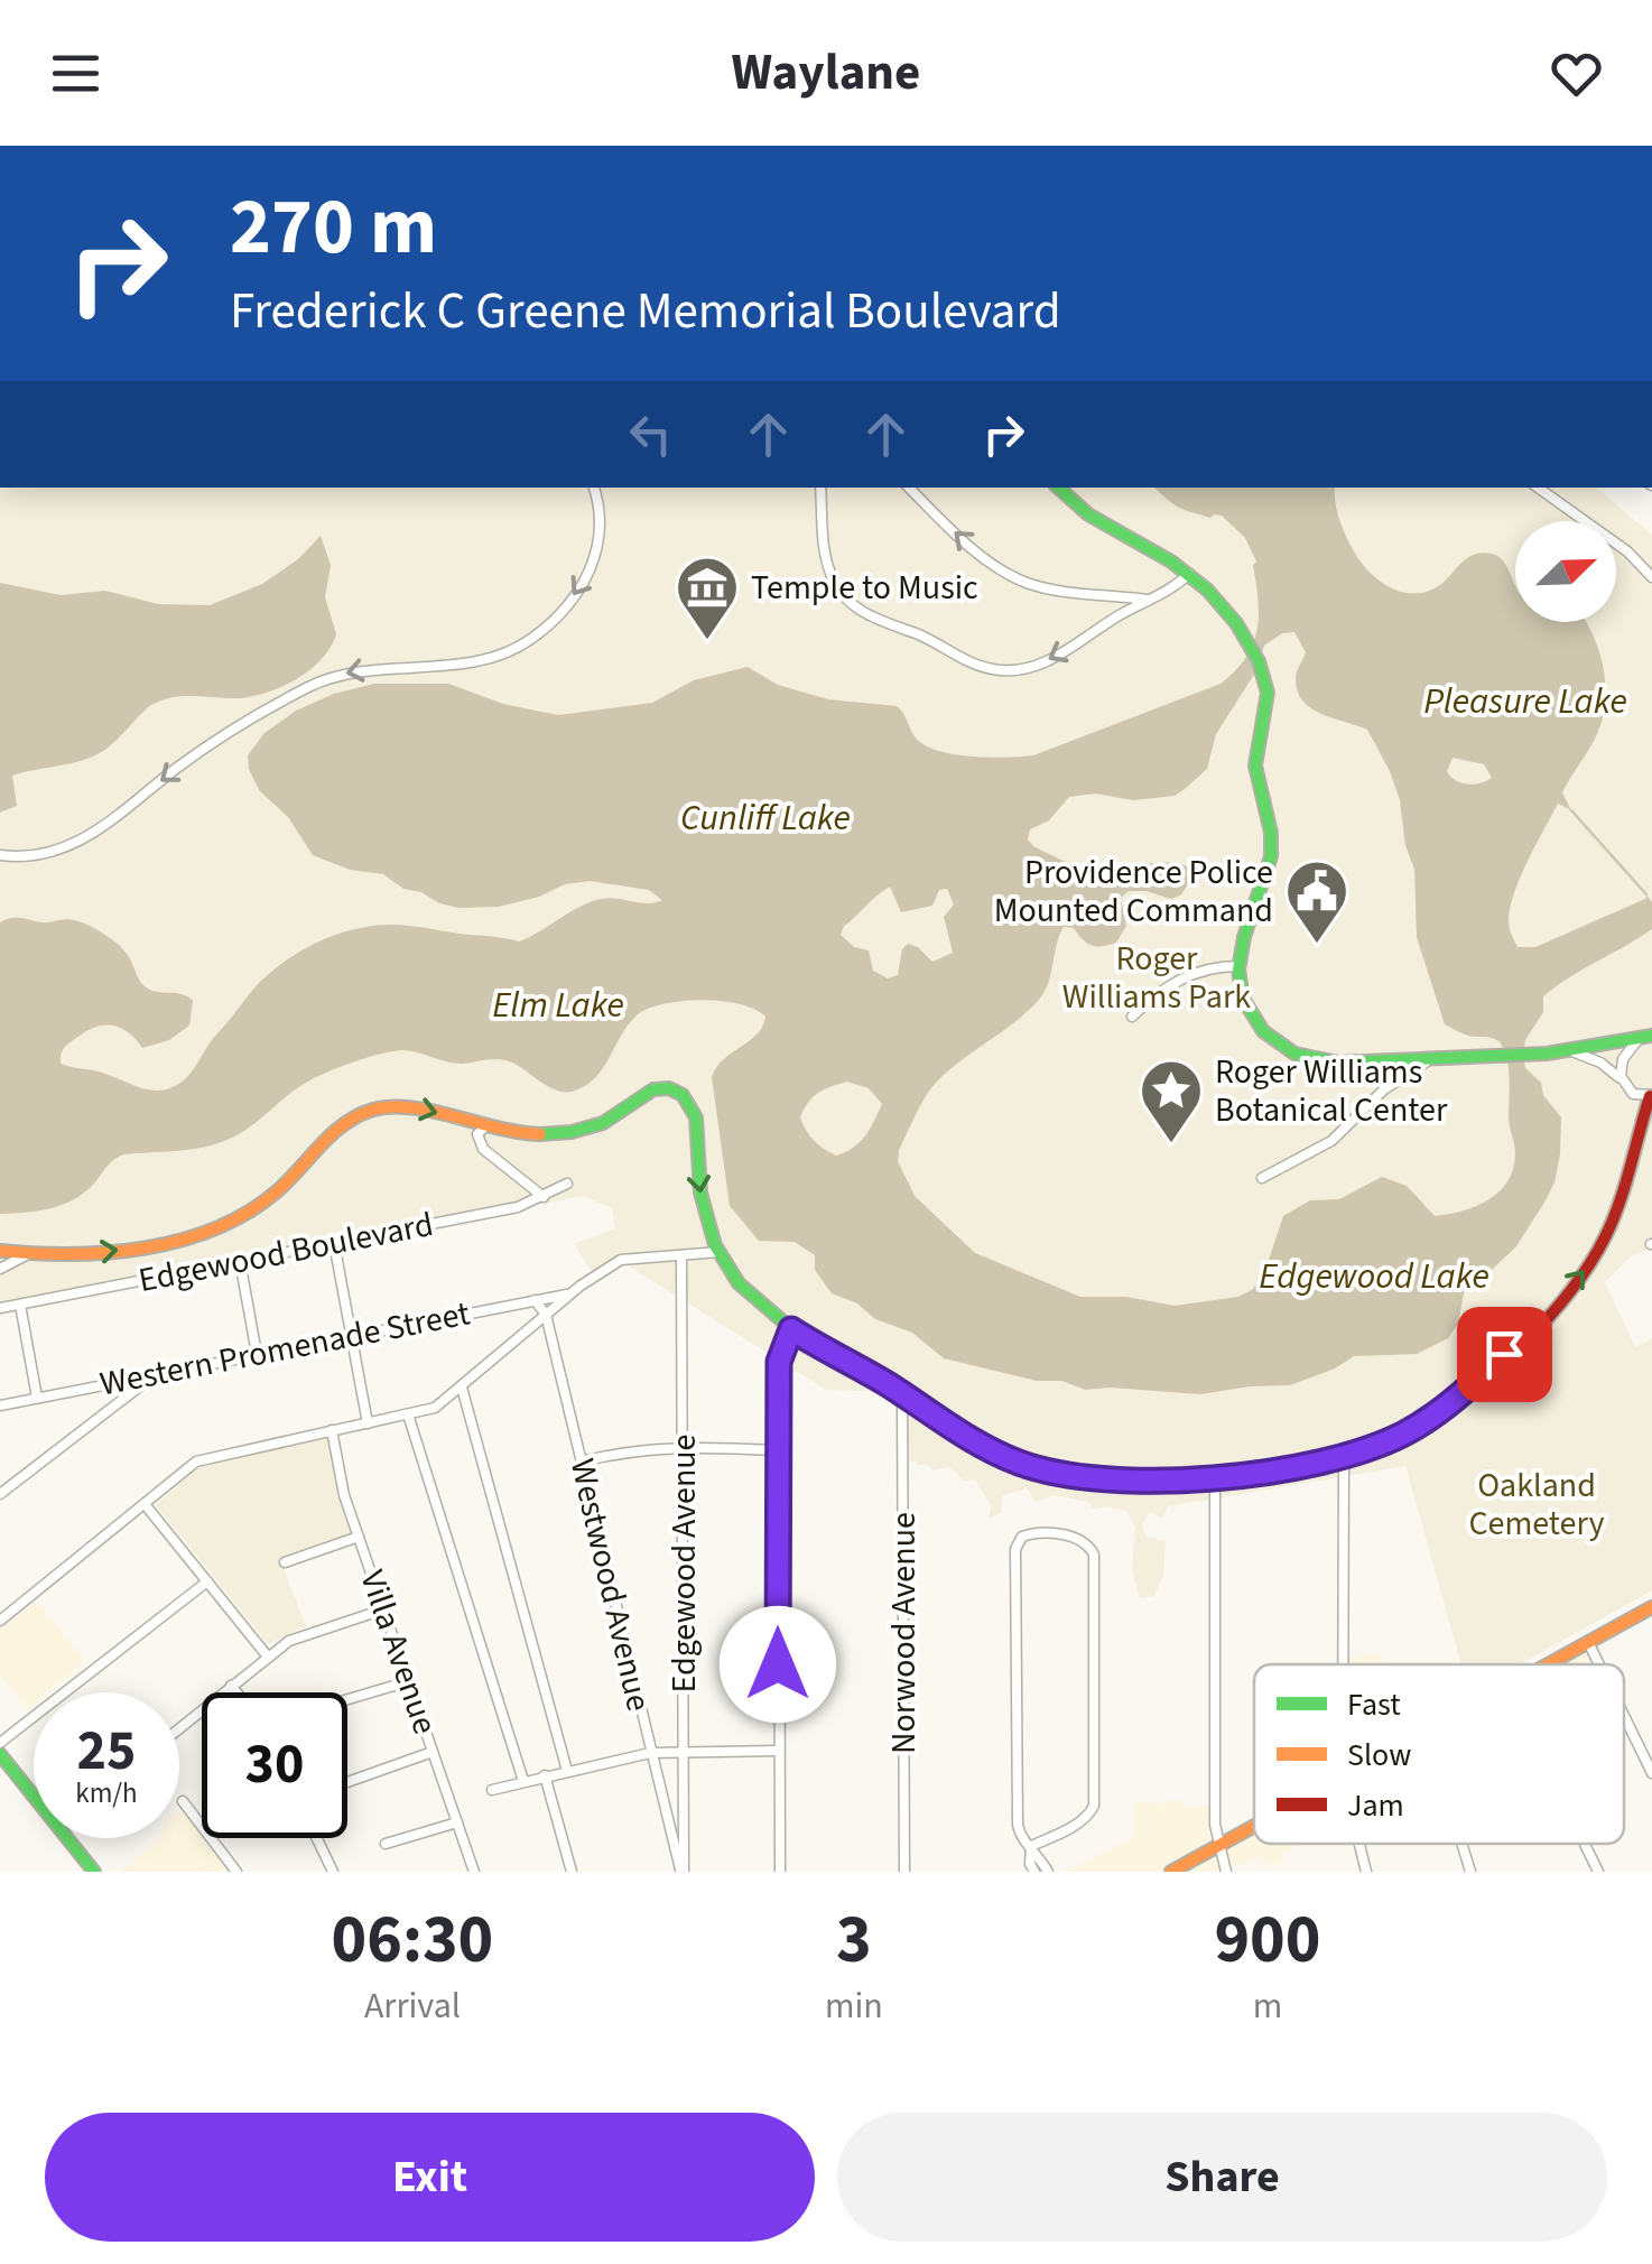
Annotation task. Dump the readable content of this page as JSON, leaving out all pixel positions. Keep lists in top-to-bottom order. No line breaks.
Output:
{"streets":{"street":["Edgewood Boulevard","Western Promenade Street","Edgewood Avenue","Westwood Avenue","Norwood Avenue","Villa Avenue"]},"crossings":[["Western Promenade Street","Westwood Avenue"],["Edgewood Avenue","Westwood Avenue"]],"water":["Pleasure Lake","Cunliff Lake","Elm Lake","Edgewood Lake"],"parks":["Roger Williams Park","Oakland Cemetery"],"places":{"museum":["Temple to Music"],"public building":["Providence Police Mounted Command"],"place":["Roger Williams Botanical Center"]},"legend":["Fast","Slow","Jam"],"north":"top right","page":{"header":"Waylane","turn":["270 m","Frederick C Greene Memorial Boulevard"],"speed":"25 km/h","limit":"30","eta":["06:30","Arrival","3","min","900","m"],"buttons":["Exit","Share"]}}
